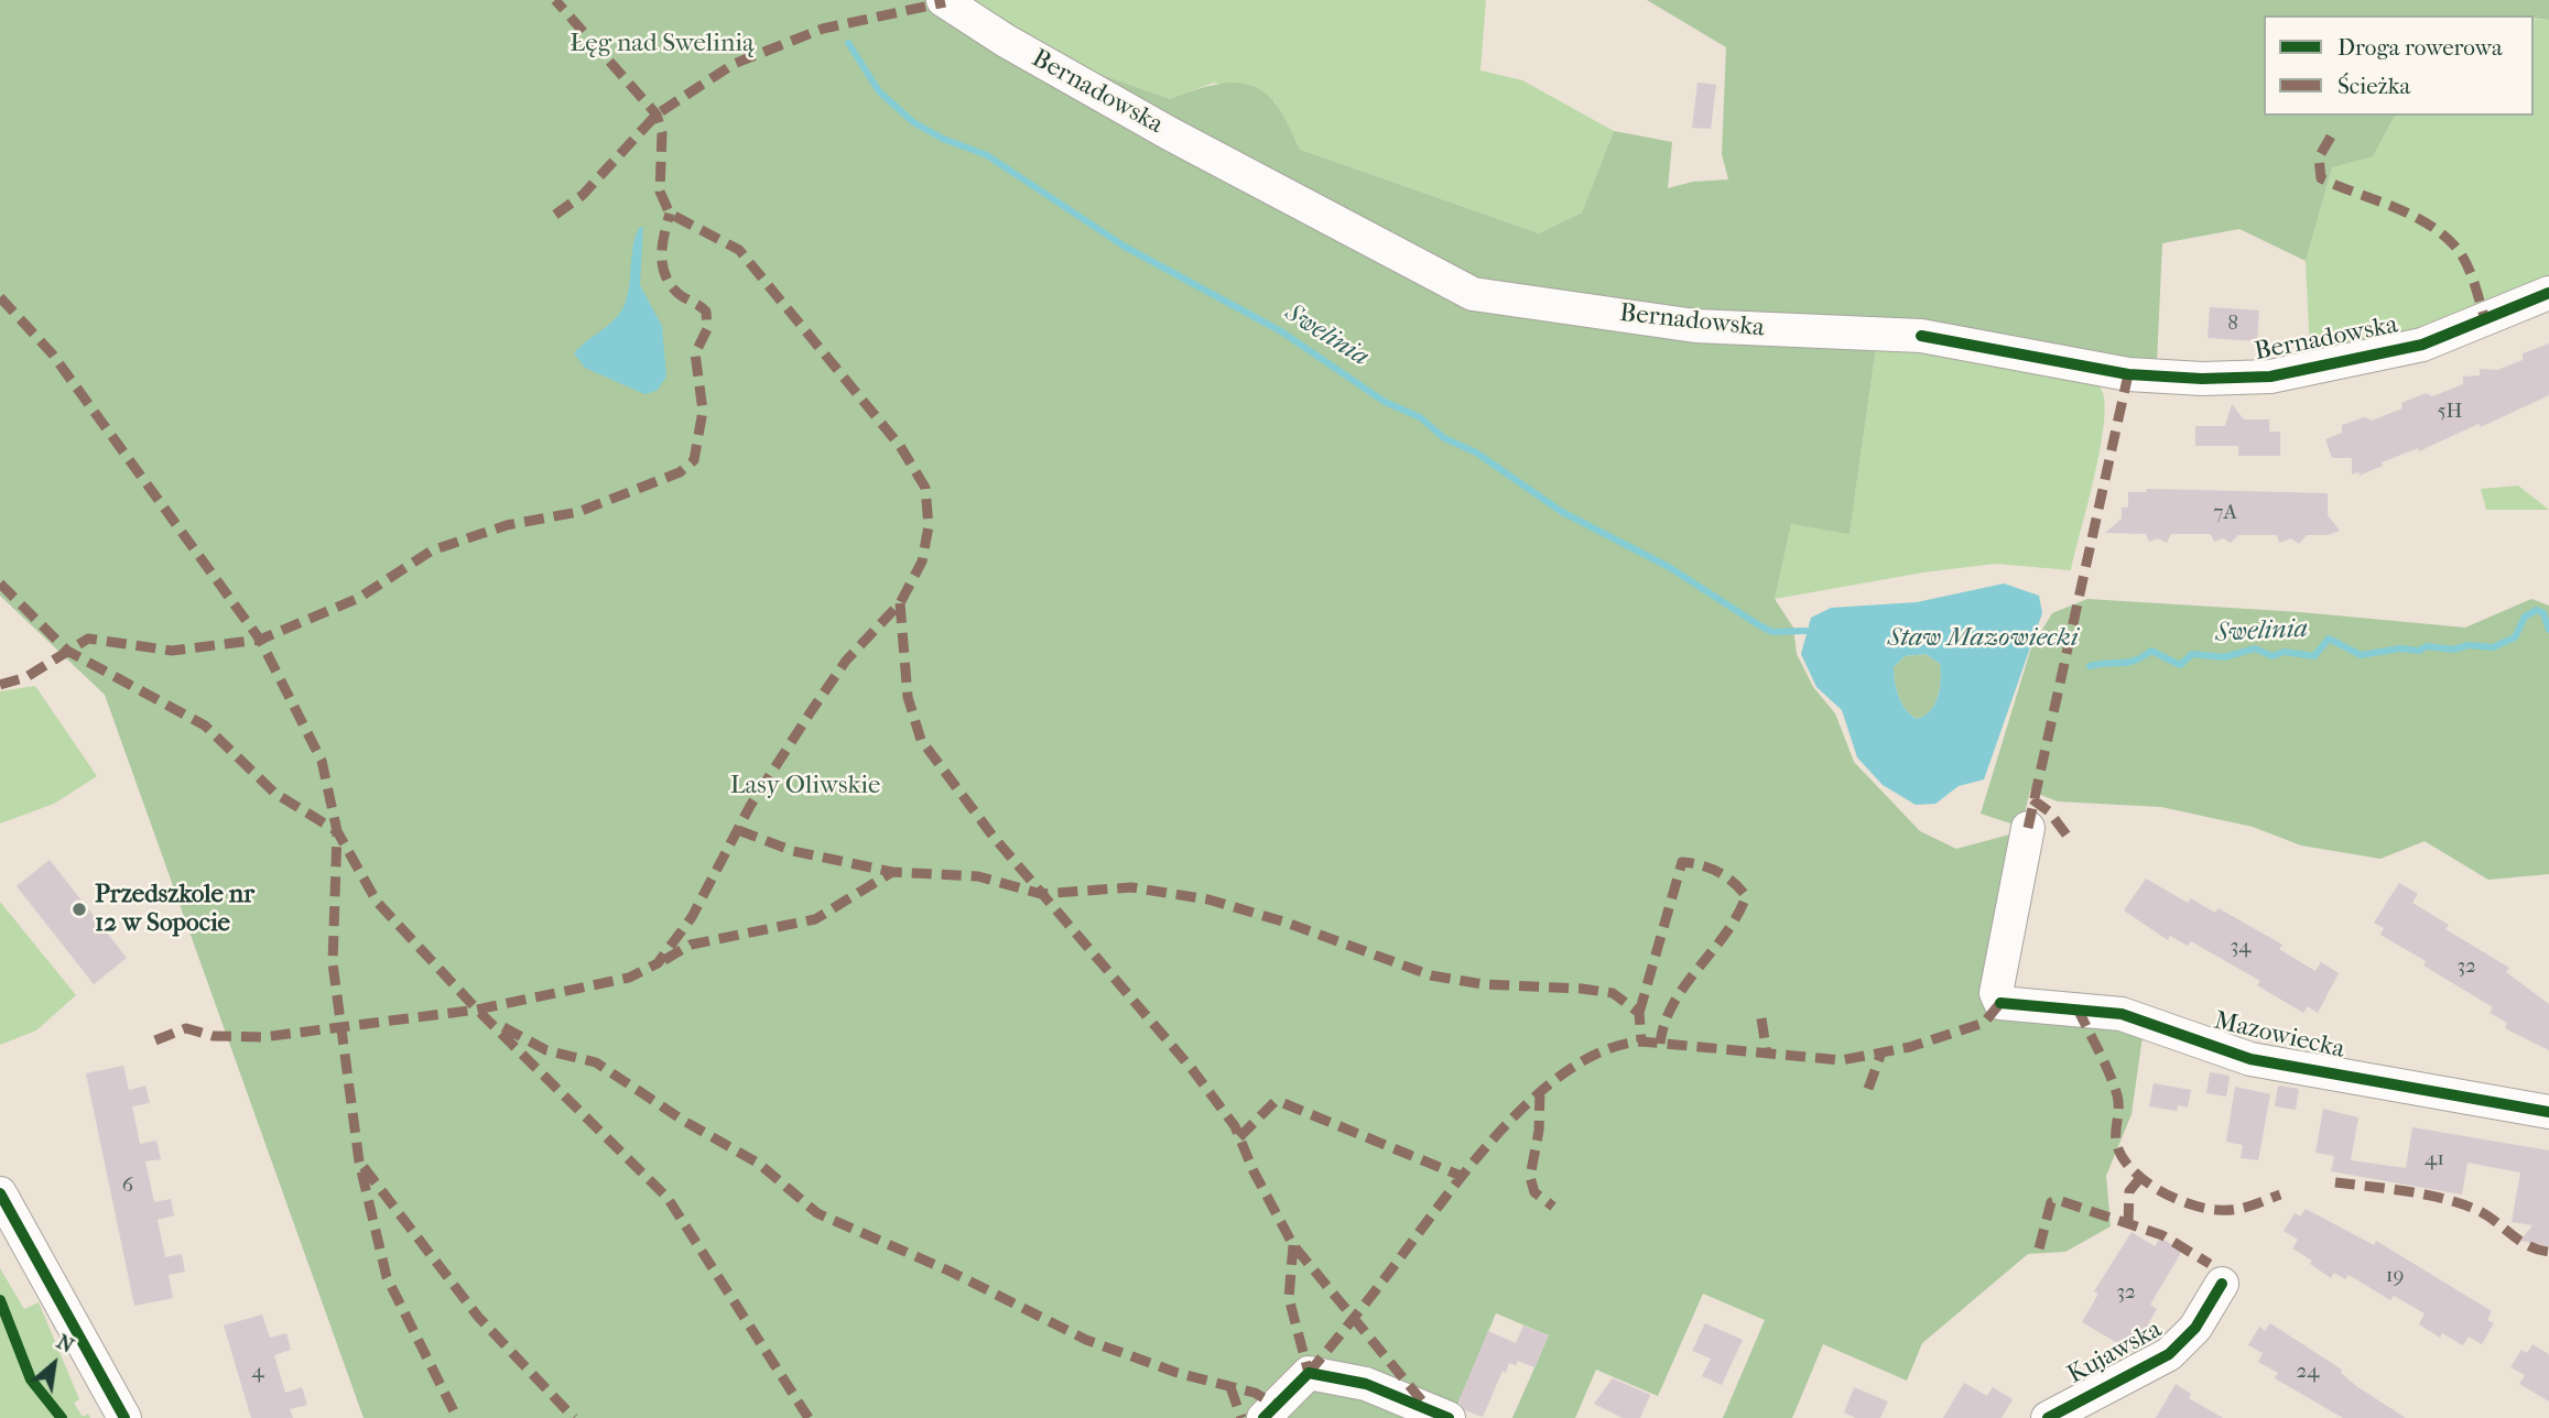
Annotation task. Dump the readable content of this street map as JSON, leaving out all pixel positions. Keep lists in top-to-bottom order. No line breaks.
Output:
{"streets":{"street":["Bernadowska","Mazowiecka","Kujawska"]},"water":["Swelinia","Staw Mazowiecki"],"parks":["Łęg nad Swelinią","Lasy Oliwskie"],"places":["Przedszkole nr 12 w Sopocie"],"house_numbers":["8","5H","7A","34","32","41","6","19","32","4","24"],"legend":["Droga rowerowa","Ścieżka"],"north":"top right"}
